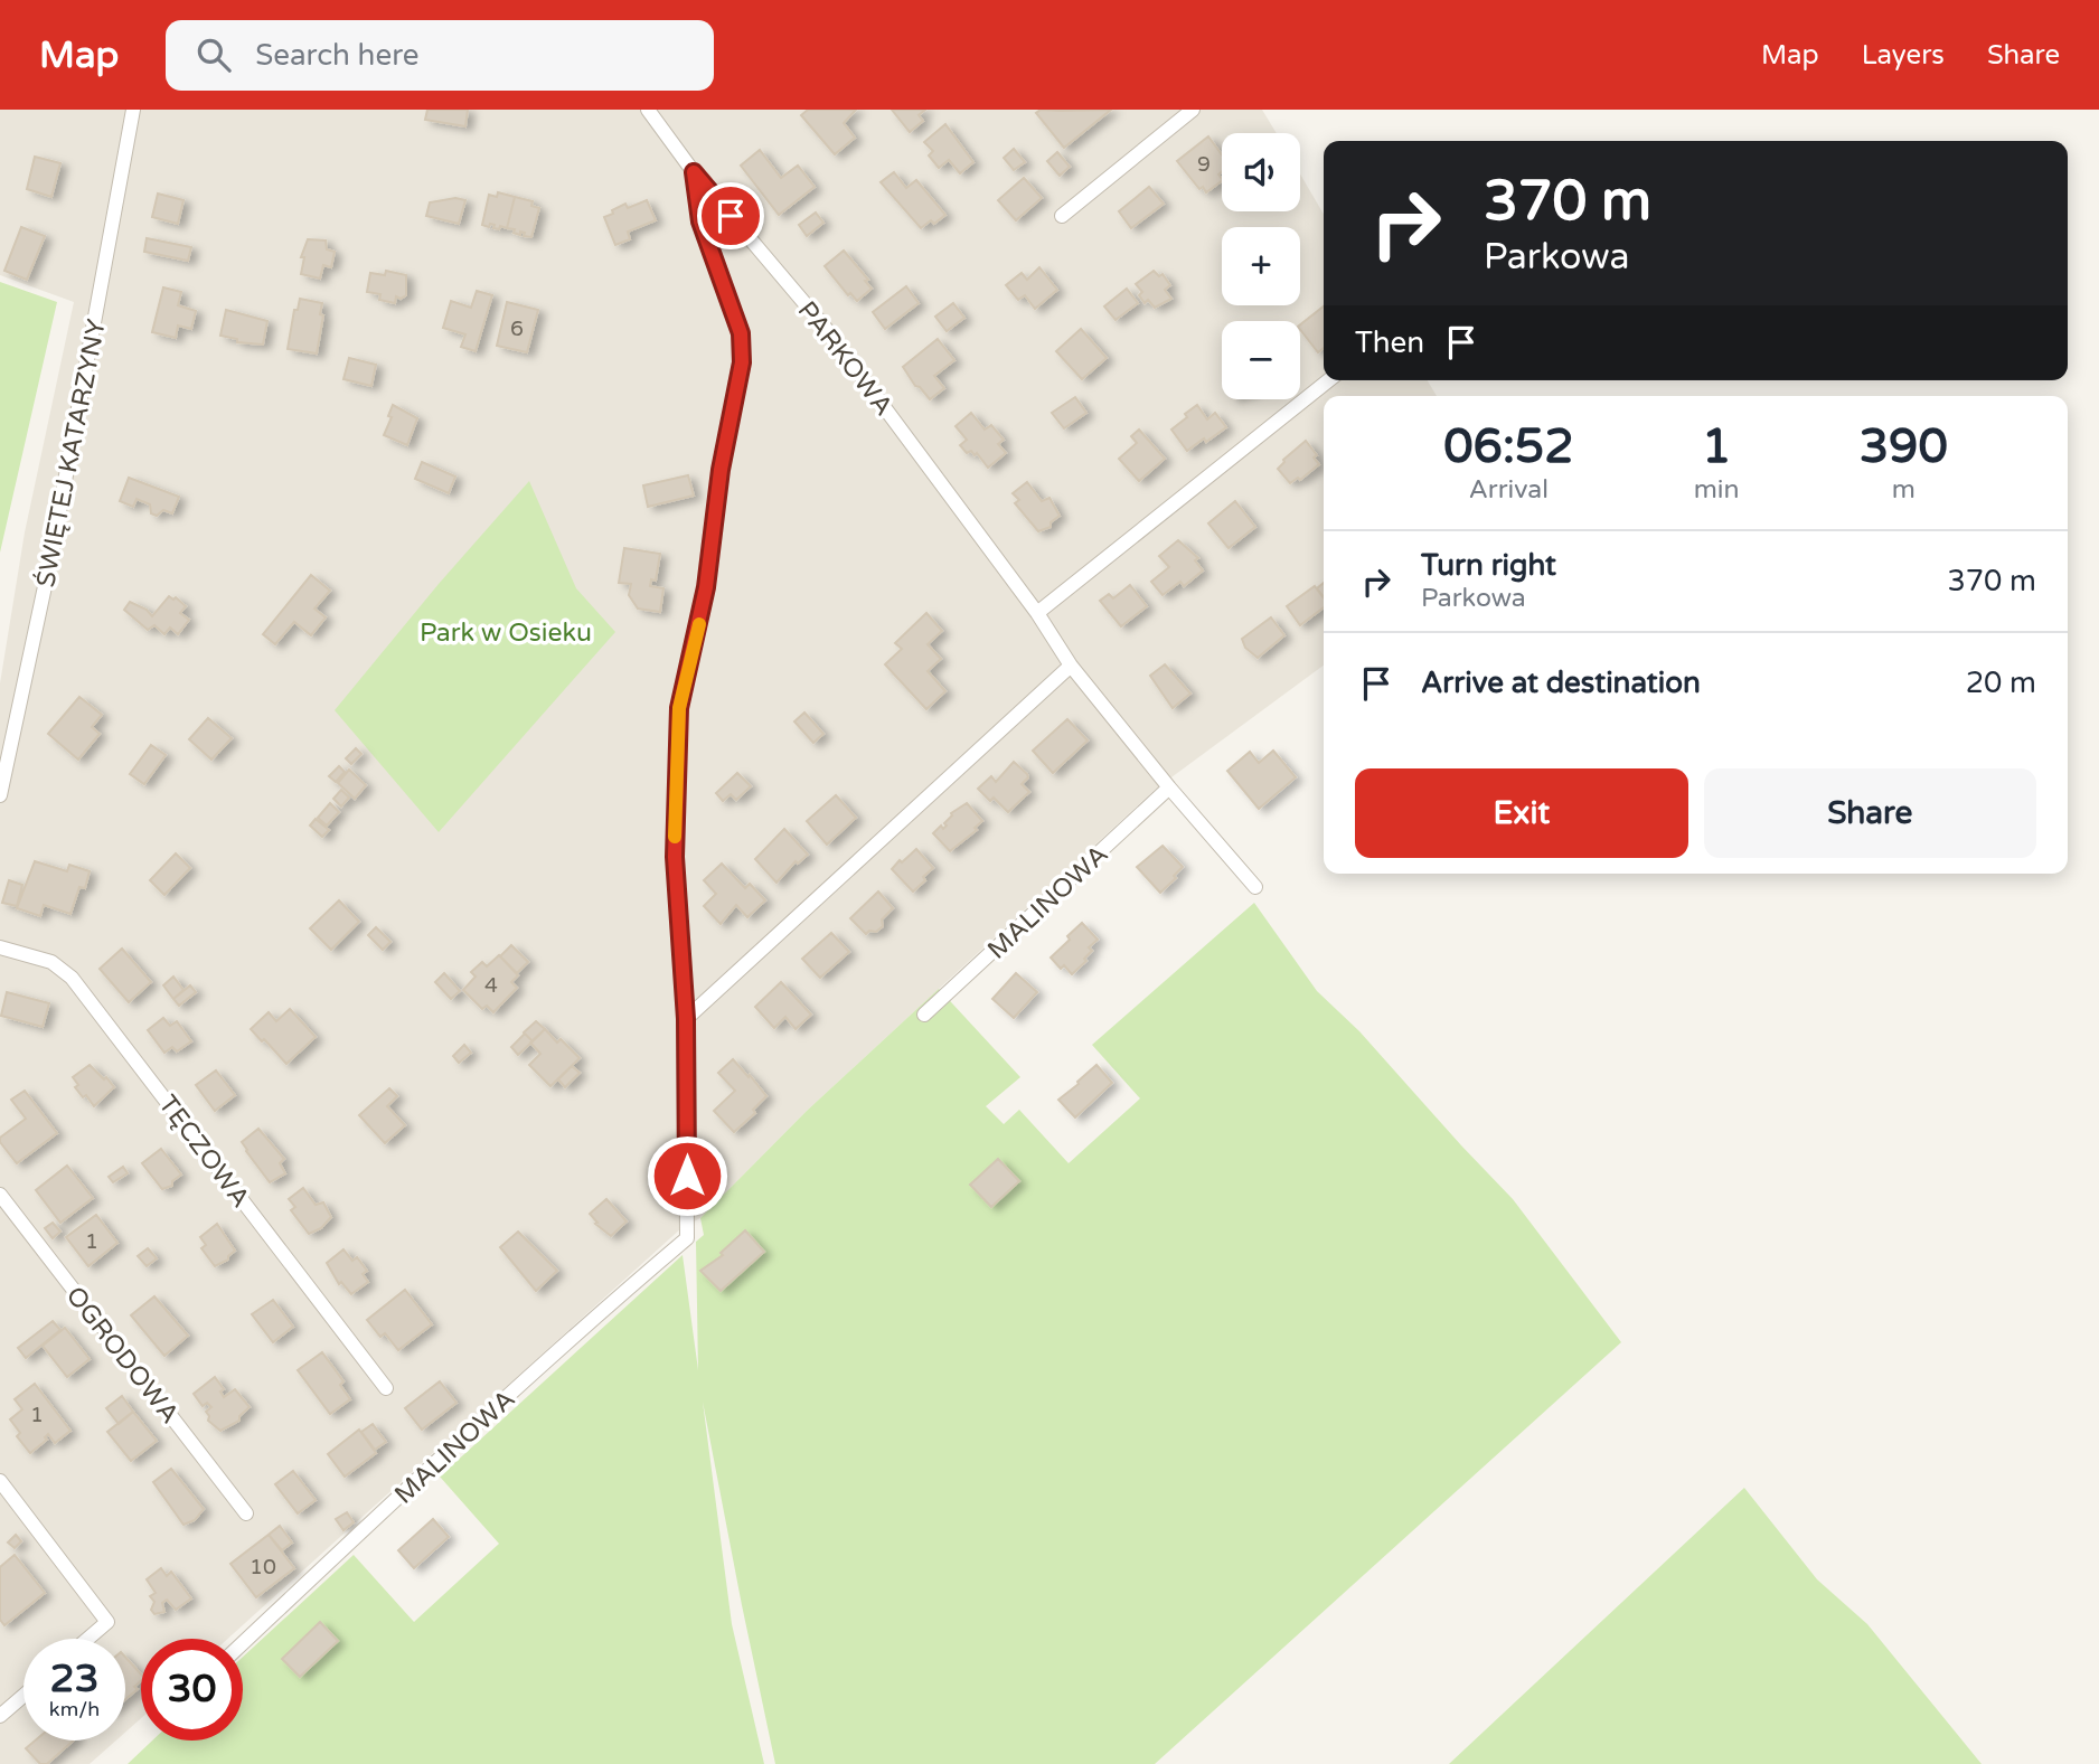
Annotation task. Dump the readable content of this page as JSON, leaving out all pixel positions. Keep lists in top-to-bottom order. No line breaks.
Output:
{"streets":{"street":["PARKOWA","ŚWIĘTEJ KATARZYNY","MALINOWA","TĘCZOWA","OGRODOWA"]},"crossings":[["PARKOWA","MALINOWA"]],"parks":["Park w Osieku"],"house_numbers":["9","6","4","1","1","10"],"page":{"header":"Map","search":"Search here","nav":["Map","Layers","Share"],"map_buttons":["+","−"],"turn":["370 m","Parkowa"],"then":"Then","eta":["06:52","Arrival","1","min","390","m"],"list":[{"name":"Turn right","note":"Parkowa","value":"370 m"},{"name":"Arrive at destination","value":"20 m"}],"buttons":["Exit","Share"],"speed":"23 km/h","limit":"30"}}
